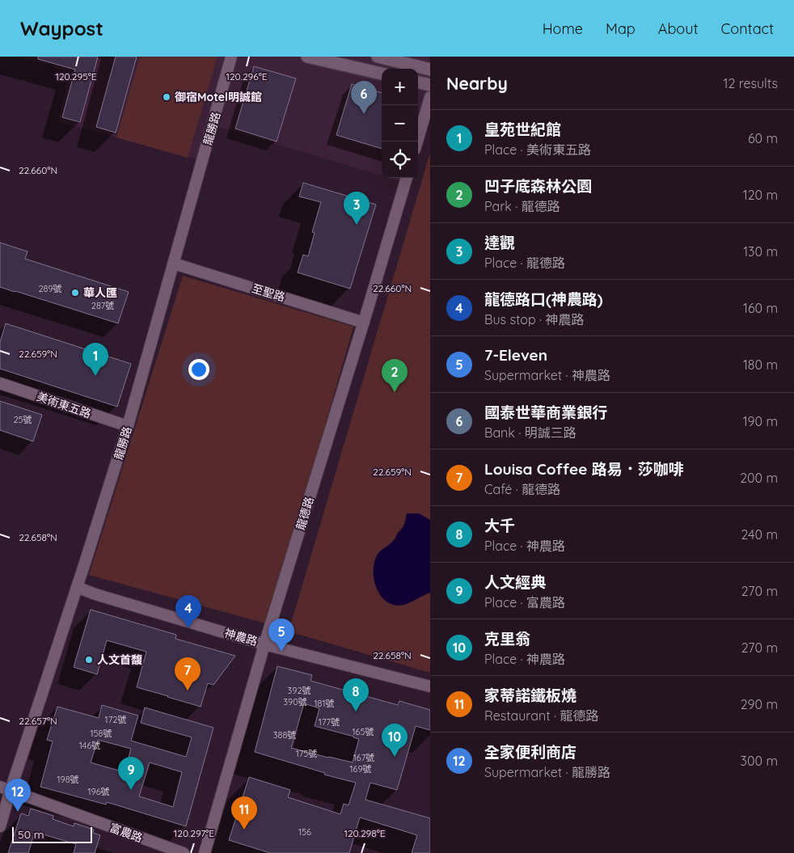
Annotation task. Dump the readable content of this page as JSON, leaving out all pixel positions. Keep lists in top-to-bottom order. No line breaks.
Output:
{"streets":{"street":["龍勝路","至聖路","美術東五路","龍德路","神農路","富農路"]},"crossings":[["龍勝路","至聖路"],["龍勝路","美術東五路"],["龍勝路","神農路"],["龍勝路","富農路"],["至聖路","龍德路"],["龍德路","神農路"]],"places":["御宿Motel明誠館","華人匯","人文首馥"],"house_numbers":["289號","287號","25號","392號","390號","181號","172號","177號","165號","158號","388號","146號","175號","167號","169號","198號","196號","156"],"scale_bar":"50 m","page":{"header":"Waypost","nav":["Home","Map","About","Contact"],"heading":["Nearby","12 results"],"map_buttons":["+","−"],"pins":["6","3","1","2","4","5","7","8","10","9","12","11"],"list":[{"mark":"1","name":"皇苑世紀館","note":"Place · 美術東五路","value":"60 m"},{"mark":"2","name":"凹子底森林公園","note":"Park · 龍德路","value":"120 m"},{"mark":"3","name":"達觀","note":"Place · 龍德路","value":"130 m"},{"mark":"4","name":"龍德路口(神農路)","note":"Bus stop · 神農路","value":"160 m"},{"mark":"5","name":"7-Eleven","note":"Supermarket · 神農路","value":"180 m"},{"mark":"6","name":"國泰世華商業銀行","note":"Bank · 明誠三路","value":"190 m"},{"mark":"7","name":"Louisa Coffee 路易．莎咖啡","note":"Café · 龍德路","value":"200 m"},{"mark":"8","name":"大千","note":"Place · 神農路","value":"240 m"},{"mark":"9","name":"人文經典","note":"Place · 富農路","value":"270 m"},{"mark":"10","name":"克里翁","note":"Place · 神農路","value":"270 m"},{"mark":"11","name":"家蒂諾鐵板燒","note":"Restaurant · 龍德路","value":"290 m"},{"mark":"12","name":"全家便利商店","note":"Supermarket · 龍勝路","value":"300 m"}],"scale":"50 m"},"coordinates":["120.295°E","120.296°E","22.660°N","22.659°N","22.658°N","22.657°N","120.297°E","120.298°E"]}
